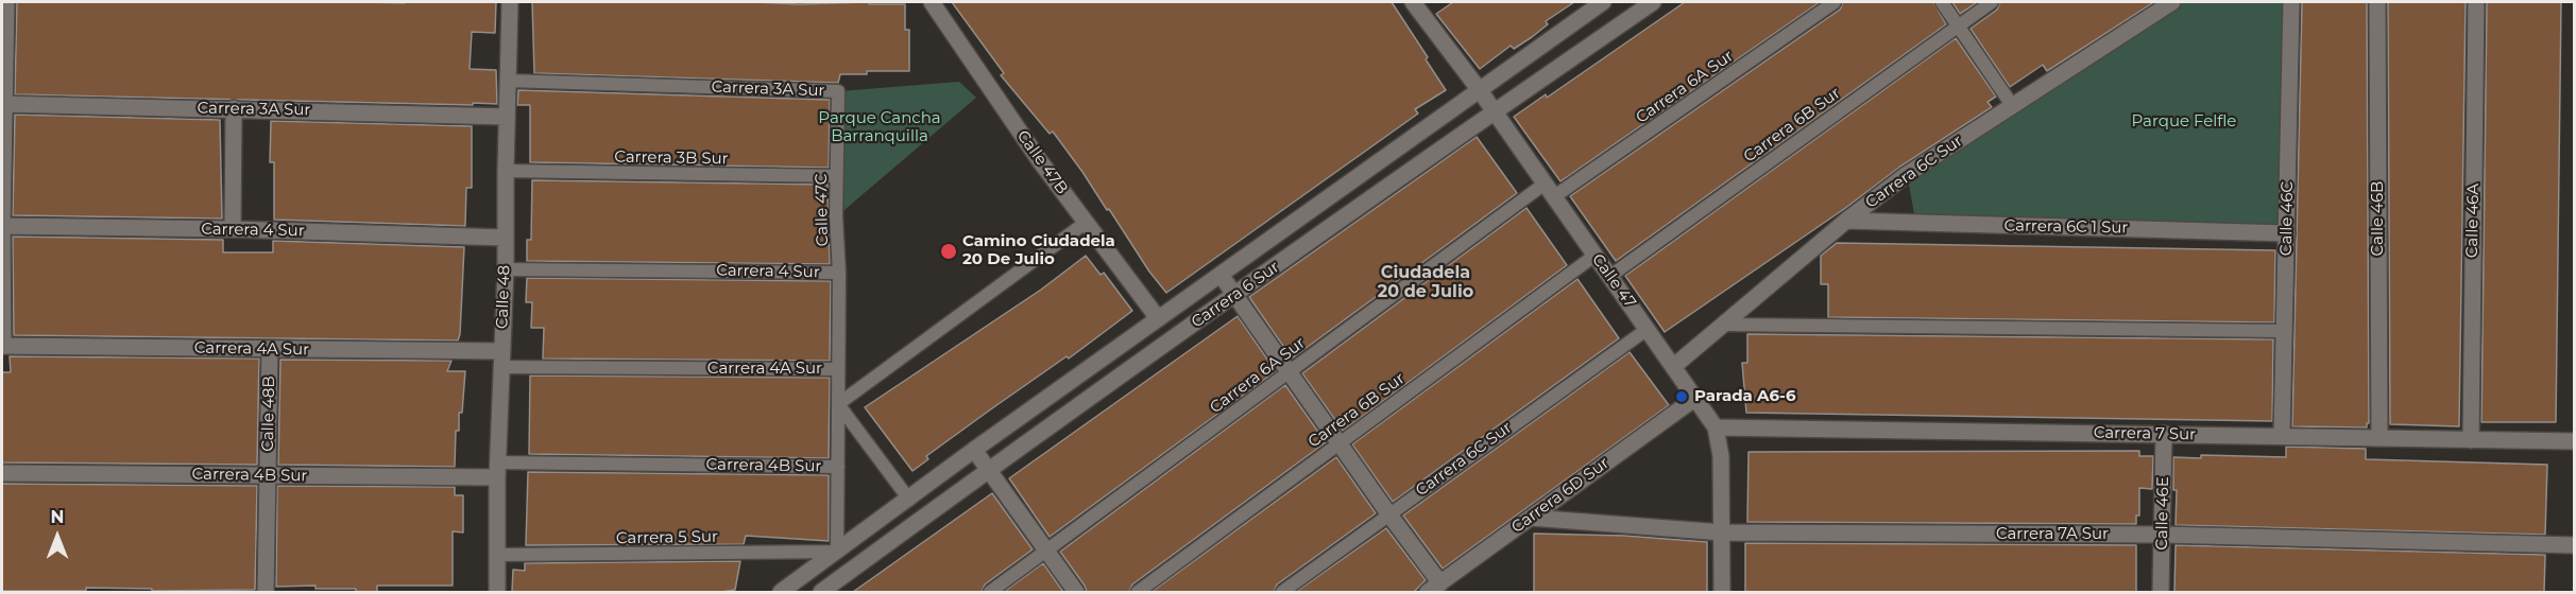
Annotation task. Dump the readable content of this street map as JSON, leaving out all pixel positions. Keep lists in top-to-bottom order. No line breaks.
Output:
{"streets":{"street":["Carrera 3A Sur","Calle 47B","Carrera 6C Sur","Calle 46C","Calle 46B","Calle 46A","Carrera 6C 1 Sur","Carrera 4 Sur","Calle 47","Carrera 6 Sur","Calle 48","Carrera 4A Sur","Calle 48B","Carrera 7 Sur","Carrera 4B Sur","Carrera 6D Sur","Calle 46E","Carrera 7A Sur"],"lane":["Carrera 6A Sur","Carrera 6B Sur","Carrera 3B Sur","Calle 47C","Carrera 5 Sur"]},"crossings":[["Carrera 6A Sur","Calle 47"],["Carrera 3A Sur","Calle 47C"],["Carrera 3A Sur","Calle 48"],["Carrera 6B Sur","Calle 47"],["Carrera 3B Sur","Calle 47C"],["Carrera 3B Sur","Calle 48"],["Calle 47B","Carrera 6 Sur"],["Carrera 6C Sur","Carrera 6C 1 Sur"],["Carrera 6C Sur","Calle 47"],["Calle 47C","Carrera 4 Sur"],["Calle 47C","Carrera 6 Sur"],["Calle 47C","Carrera 4A Sur"],["Calle 47C","Carrera 4B Sur"],["Calle 47C","Carrera 5 Sur"],["Calle 46C","Carrera 6C 1 Sur"],["Calle 46C","Carrera 7 Sur"],["Calle 46B","Carrera 7 Sur"],["Calle 46A","Carrera 7 Sur"],["Carrera 4 Sur","Calle 48"],["Calle 47","Carrera 6 Sur"],["Calle 47","Carrera 7 Sur"],["Calle 47","Carrera 6D Sur"],["Calle 47","Carrera 7A Sur"],["Carrera 6 Sur","Carrera 5 Sur"],["Calle 48","Carrera 4A Sur"],["Calle 48","Carrera 4B Sur"],["Calle 48","Carrera 5 Sur"],["Carrera 4A Sur","Calle 48B"],["Calle 48B","Carrera 4B Sur"],["Carrera 7 Sur","Calle 46E"],["Carrera 6D Sur","Carrera 7A Sur"],["Calle 46E","Carrera 7A Sur"]],"districts":["Ciudadela 20 de Julio"],"parks":["Parque Cancha Barranquilla","Parque Felfle"],"places":["Camino Ciudadela 20 De Julio","Parada A6-6"],"north":"top"}
